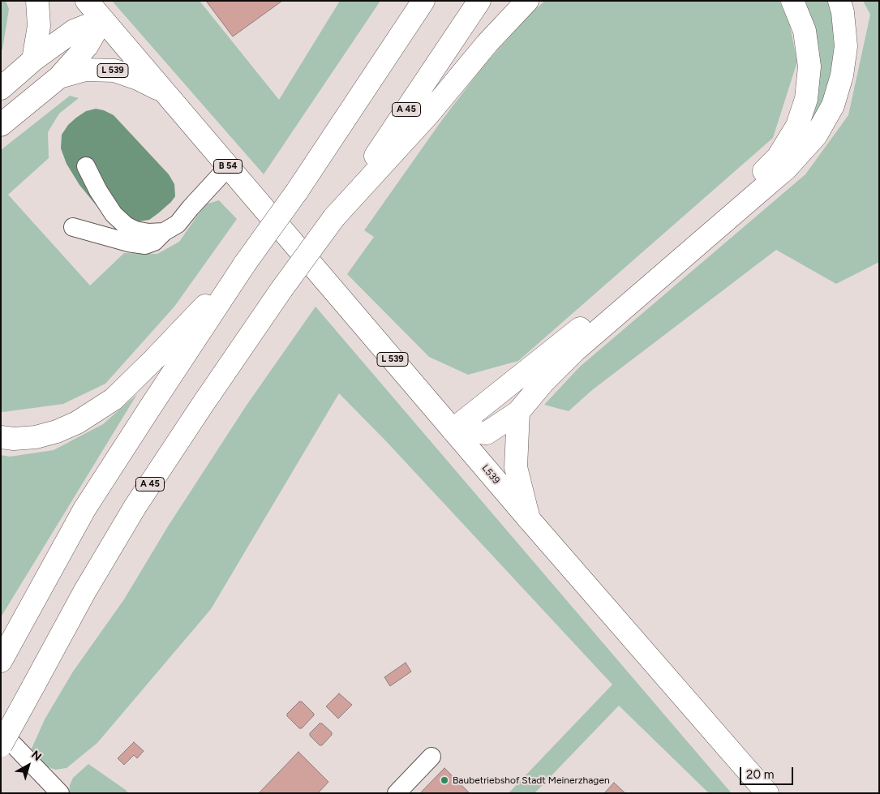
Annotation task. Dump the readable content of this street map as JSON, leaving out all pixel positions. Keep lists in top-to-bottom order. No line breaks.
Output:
{"streets":{"main road":["L 539","A 45","B 54","L539"]},"crossings":[["L 539","B 54"],["L 539","L539"]],"places":["Baubetriebshof Stadt Meinerzhagen"],"scale_bar":"20 m","north":"top right"}
